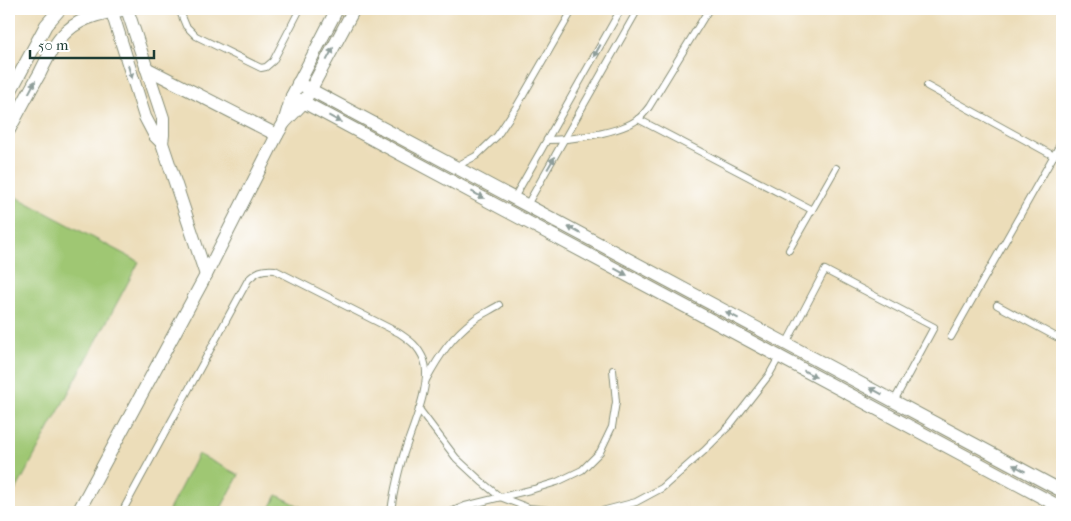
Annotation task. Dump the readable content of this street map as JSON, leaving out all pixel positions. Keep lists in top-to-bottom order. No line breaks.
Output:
{"scale_bar":"50 m"}
